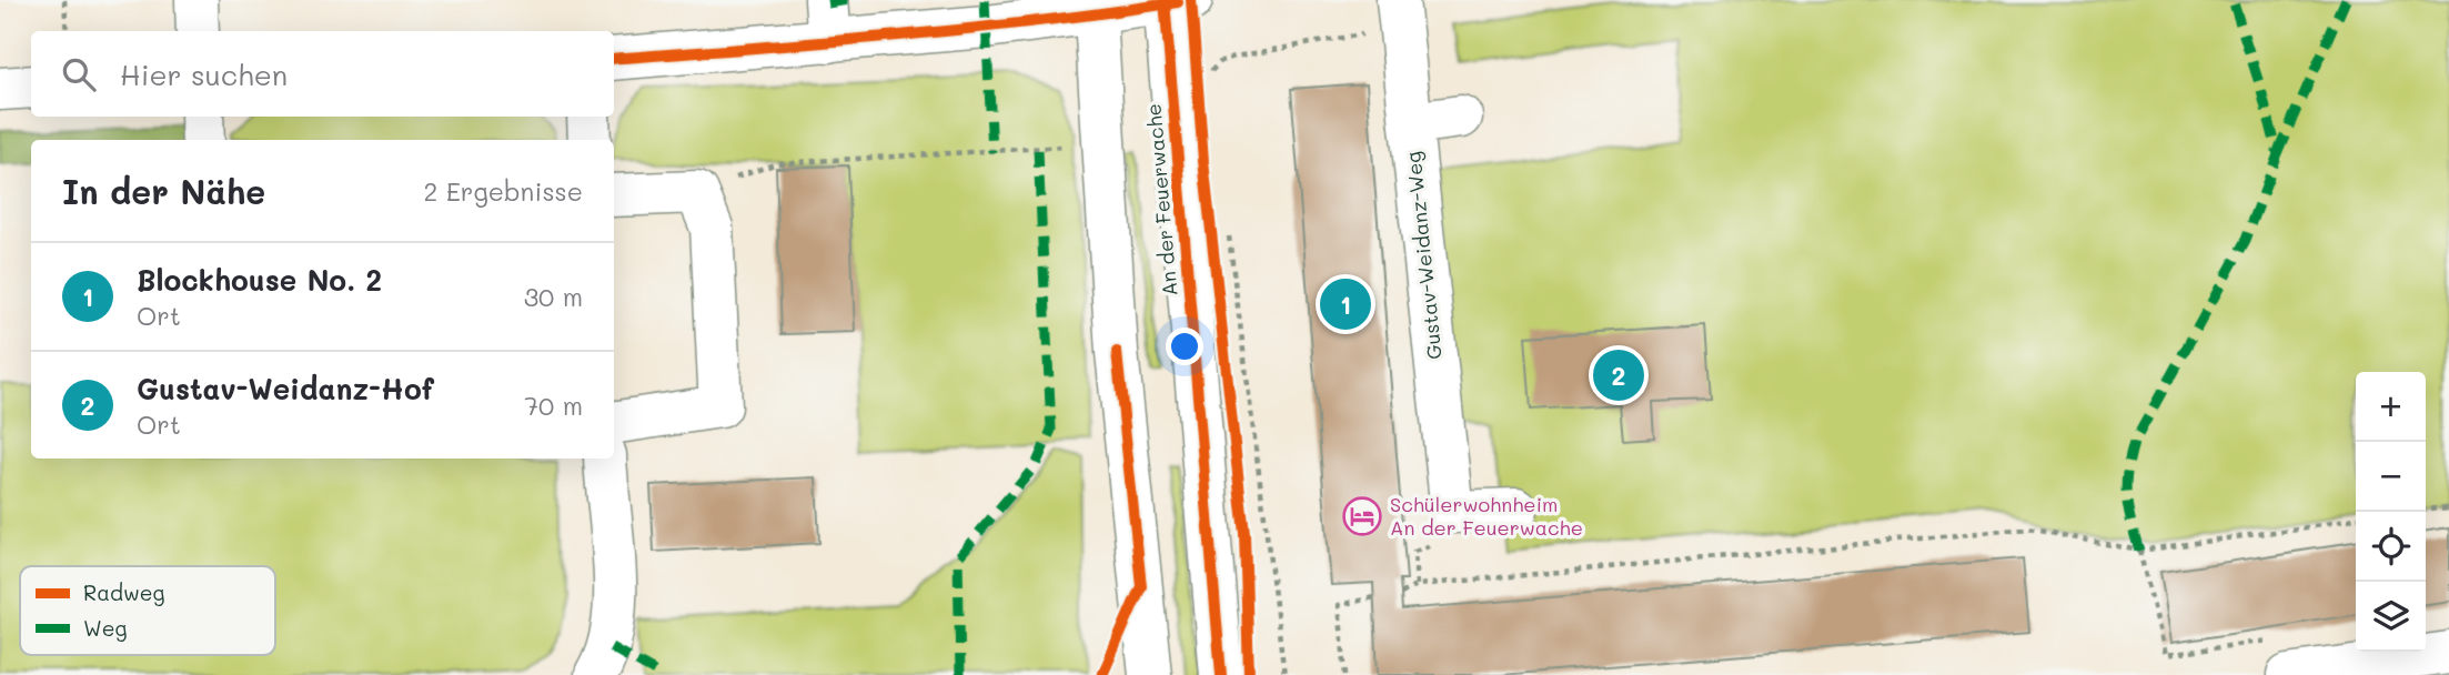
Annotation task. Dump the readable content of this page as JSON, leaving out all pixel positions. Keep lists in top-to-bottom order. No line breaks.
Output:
{"streets":{"street":["An der Feuerwache","Gustav-Weidanz-Weg"]},"places":{"hotel":["Schülerwohnheim An der Feuerwache"]},"legend":["Radweg","Weg"],"page":{"search":"Hier suchen","heading":["In der Nähe","2 Ergebnisse"],"list":[{"mark":"1","name":"Blockhouse No. 2","note":"Ort","value":"30 m"},{"mark":"2","name":"Gustav-Weidanz-Hof","note":"Ort","value":"70 m"}],"pins":["1","2"],"map_buttons":["+","−"]}}
